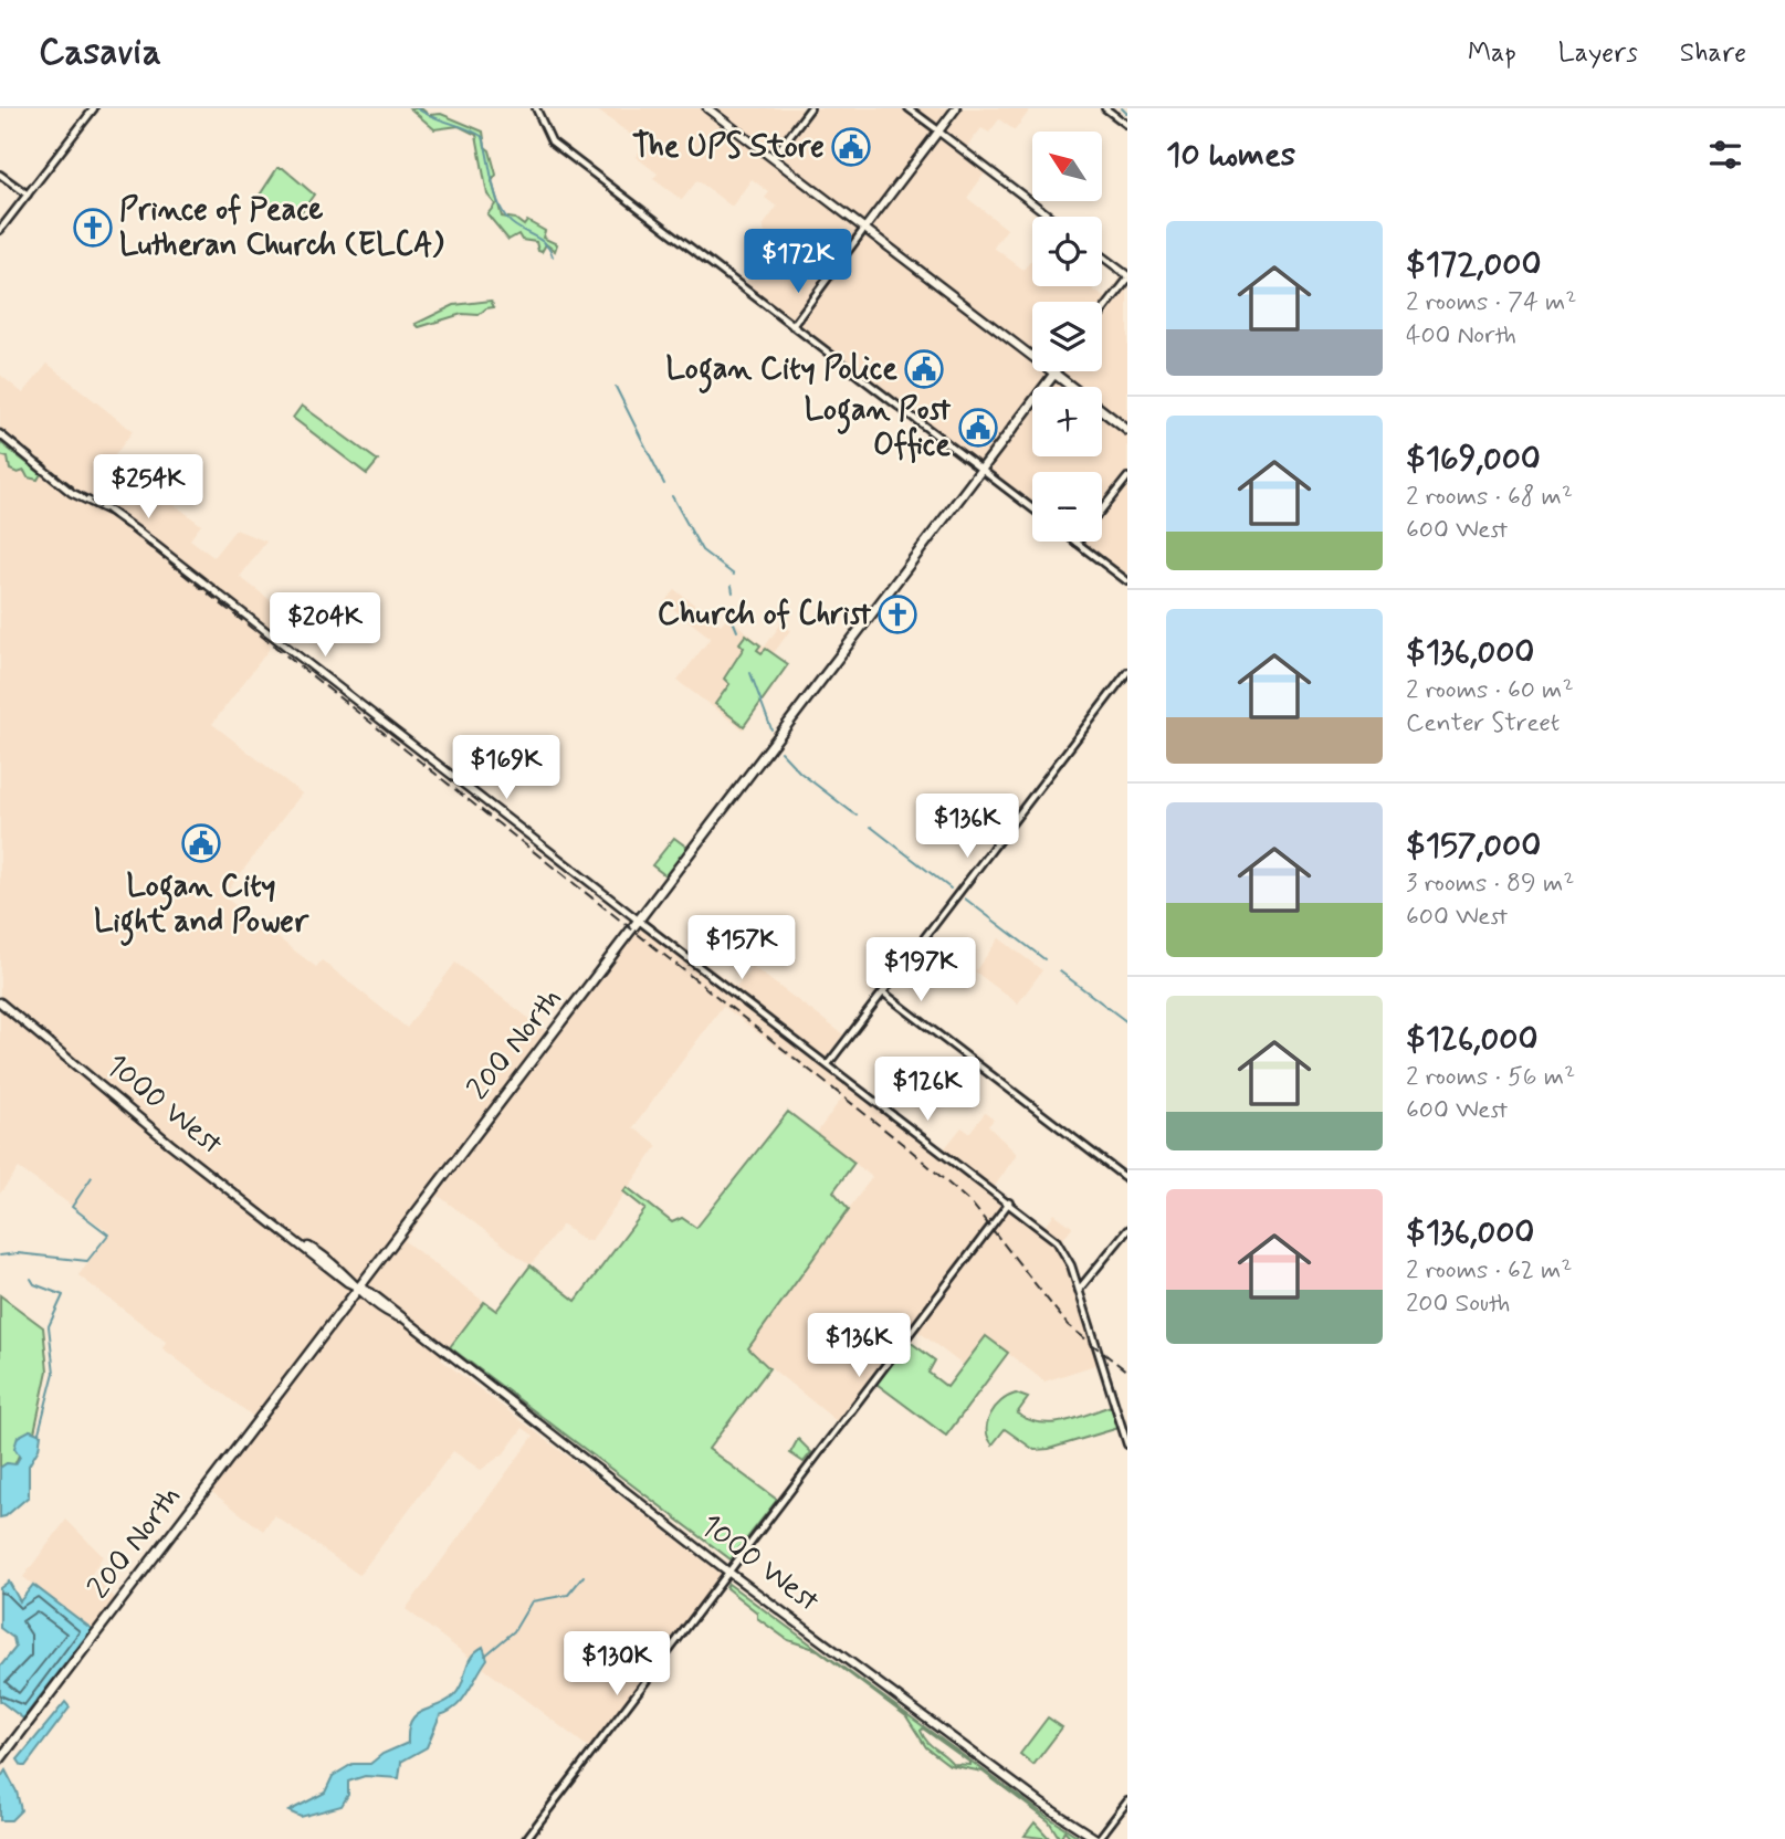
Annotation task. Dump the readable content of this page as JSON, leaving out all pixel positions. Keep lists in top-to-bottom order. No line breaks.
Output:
{"streets":{"highway":["200 North"],"main road":["1000 West"]},"crossings":[["200 North","1000 West"]],"places":{"public building":["The UPS Store","Logan City Police","Logan Post Office","Logan City Light and Power"],"church":["Prince of Peace Lutheran Church (ELCA)","Church of Christ"]},"north":"top left","page":{"header":"Casavia","nav":["Map","Layers","Share"],"heading":"10 homes","map_buttons":["+","−"],"list":[{"name":"$172,000","note":"2 rooms · 74 m² · 400 North"},{"name":"$169,000","note":"2 rooms · 68 m² · 600 West"},{"name":"$136,000","note":"2 rooms · 60 m² · Center Street"},{"name":"$157,000","note":"3 rooms · 89 m² · 600 West"},{"name":"$126,000","note":"2 rooms · 56 m² · 600 West"},{"name":"$136,000","note":"2 rooms · 62 m² · 200 South"}],"price":["$172K","$254K","$204K","$169K","$136K","$157K","$197K","$126K","$136K","$130K"]}}
